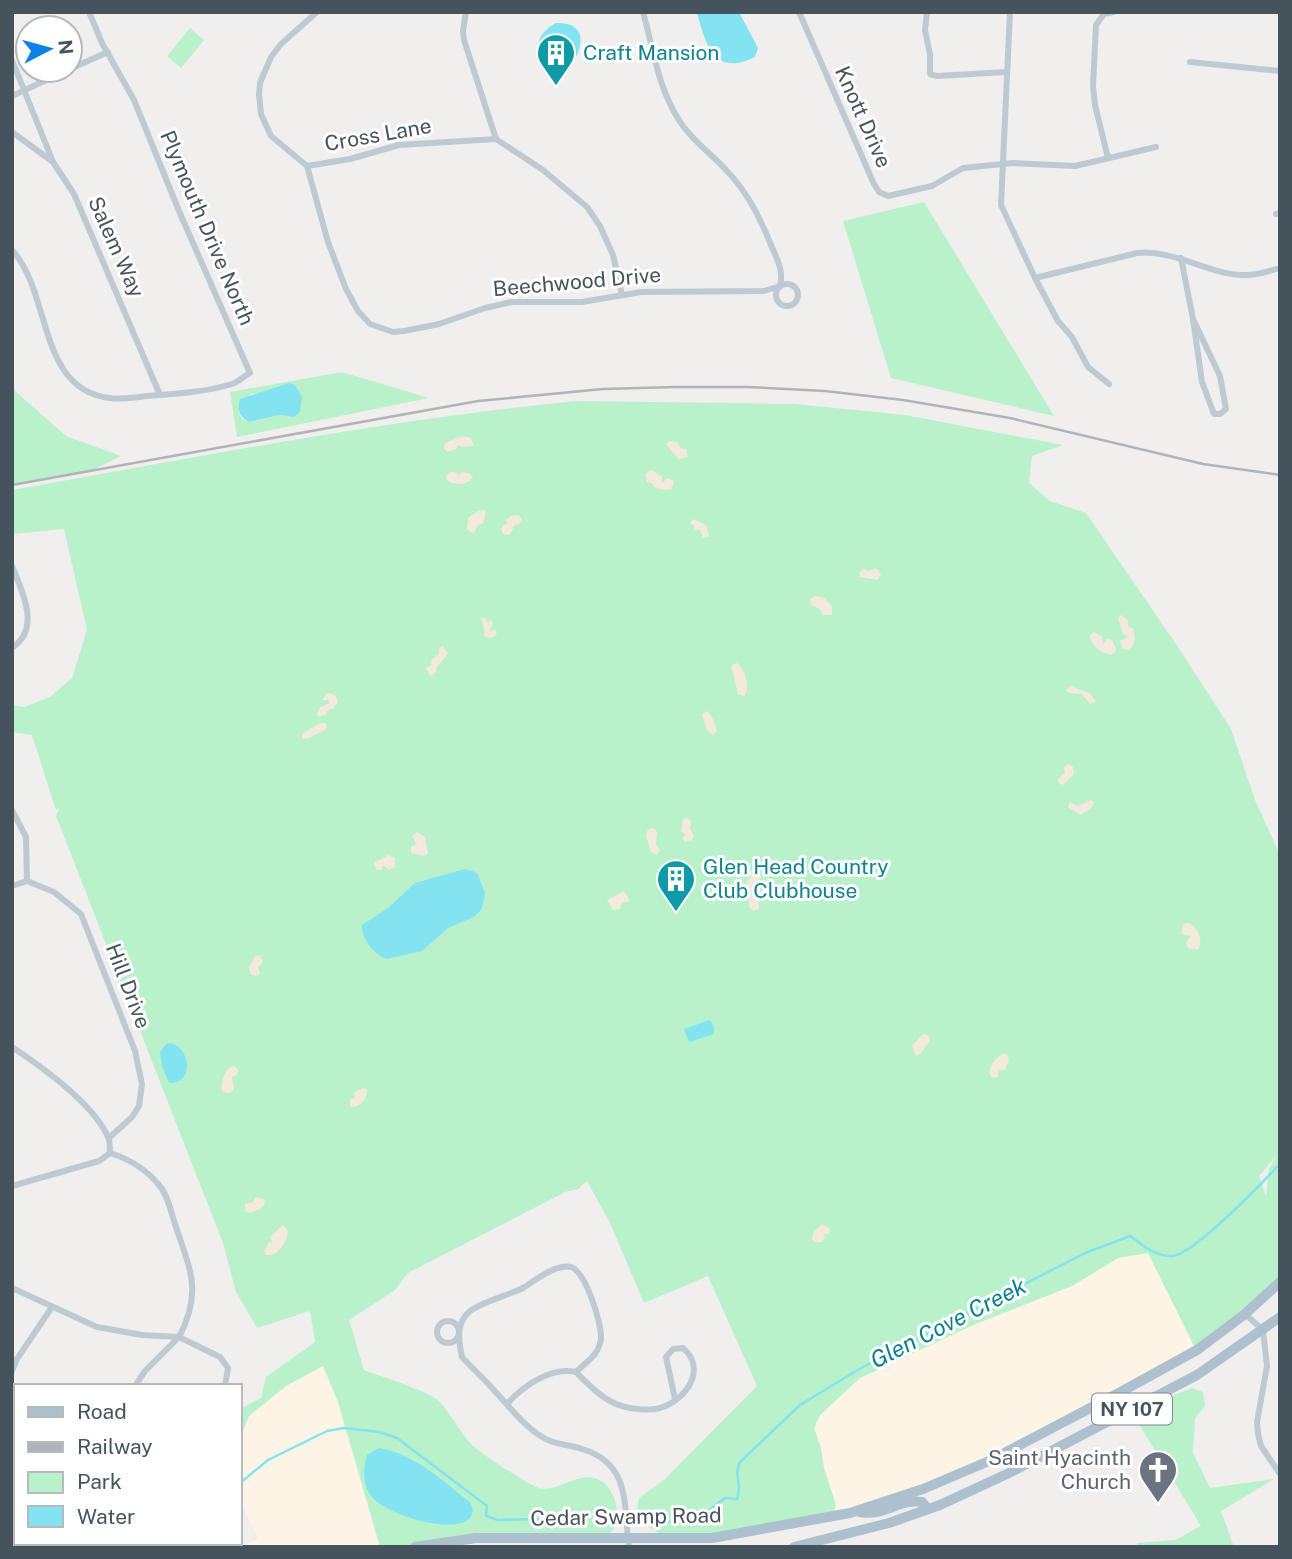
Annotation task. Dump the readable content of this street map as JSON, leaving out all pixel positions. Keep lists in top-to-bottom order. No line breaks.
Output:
{"streets":{"main road":["NY 107","Cedar Swamp Road"],"street":["Knott Drive","Cross Lane","Plymouth Drive North","Salem Way","Beechwood Drive","Hill Drive"]},"crossings":[["Cross Lane","Beechwood Drive"],["Plymouth Drive North","Salem Way"]],"water":["Glen Cove Creek"],"places":{"building":["Craft Mansion","Glen Head Country Club Clubhouse"],"church":["Saint Hyacinth Church"]},"legend":["Road","Railway","Park","Water"],"north":"right"}
